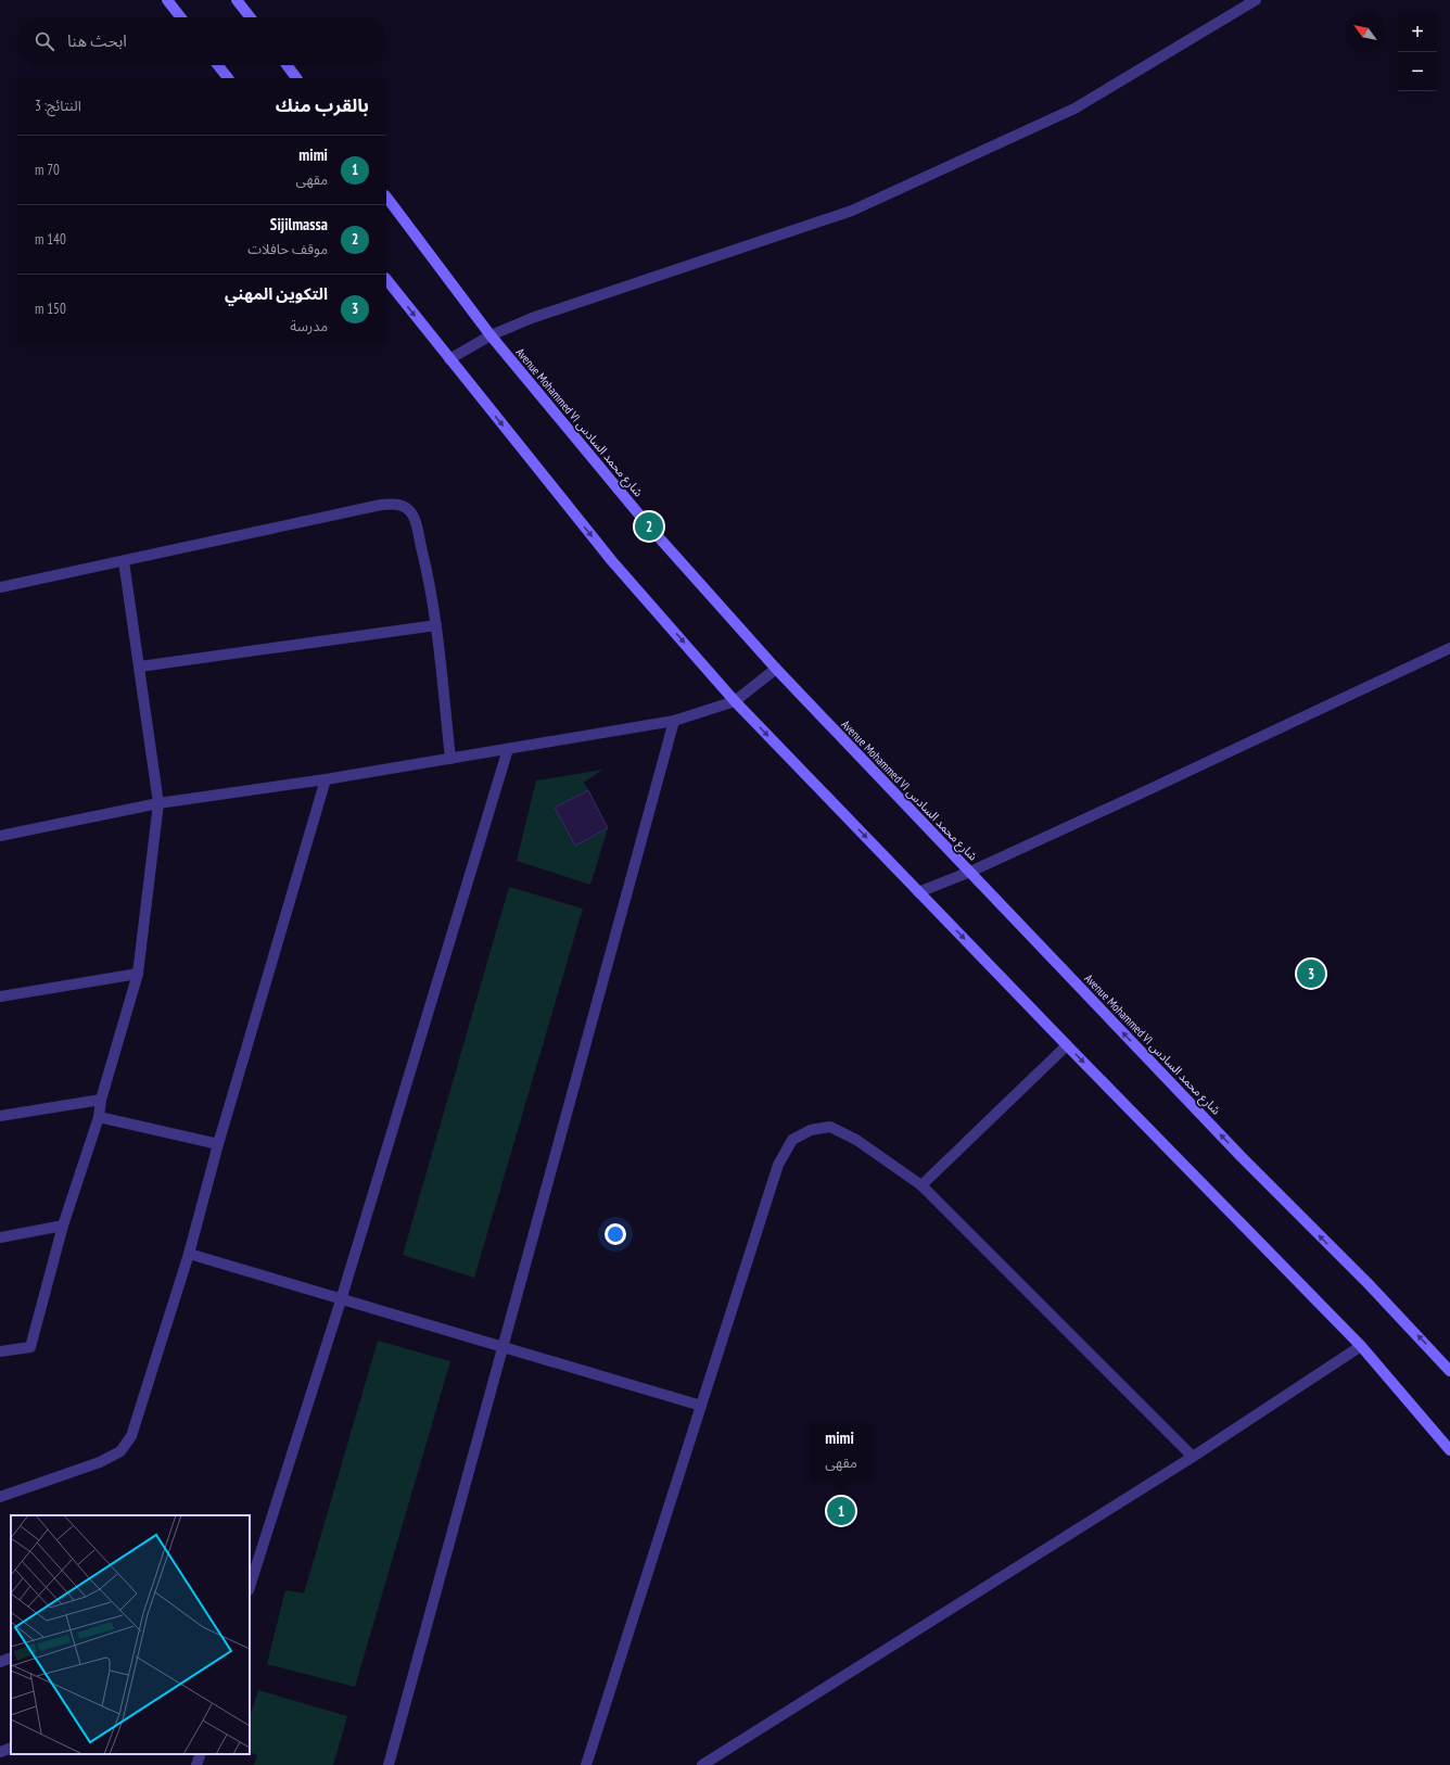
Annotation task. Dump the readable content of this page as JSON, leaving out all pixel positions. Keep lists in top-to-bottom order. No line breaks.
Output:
{"streets":{"main road":["Avenue Mohammed VI شارع محمد السادس"]},"north":"top left","page":{"map_buttons":["+","−"],"search":"ابحث هنا","heading":["بالقرب منك","النتائج: 3"],"list":[{"mark":"1","name":"mimi","note":"مقهى","value":"70 m"},{"mark":"2","name":"Sijilmassa","note":"موقف حافلات","value":"140 m"},{"mark":"3","name":"التكوين المهني","note":"مدرسة","value":"150 m"}],"pins":["2","3","1"],"popup":["mimi","مقهى"]}}
